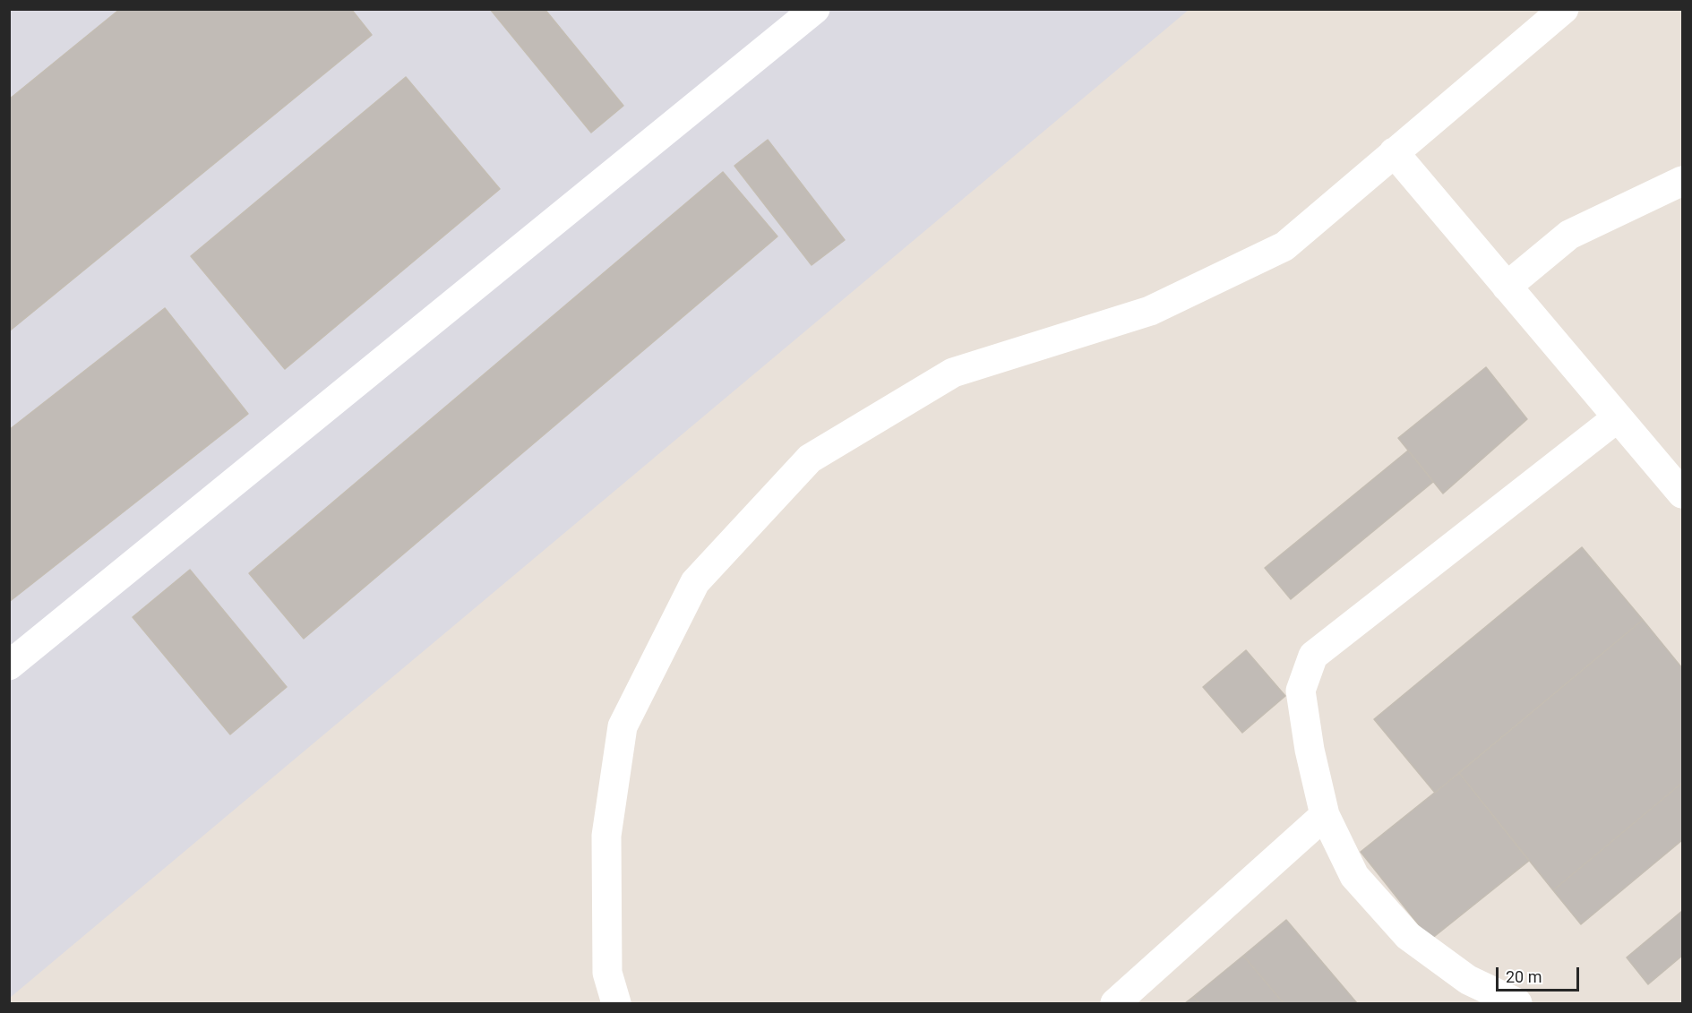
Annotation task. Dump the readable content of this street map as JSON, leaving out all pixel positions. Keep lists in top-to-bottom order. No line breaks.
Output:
{"scale_bar":"20 m"}
